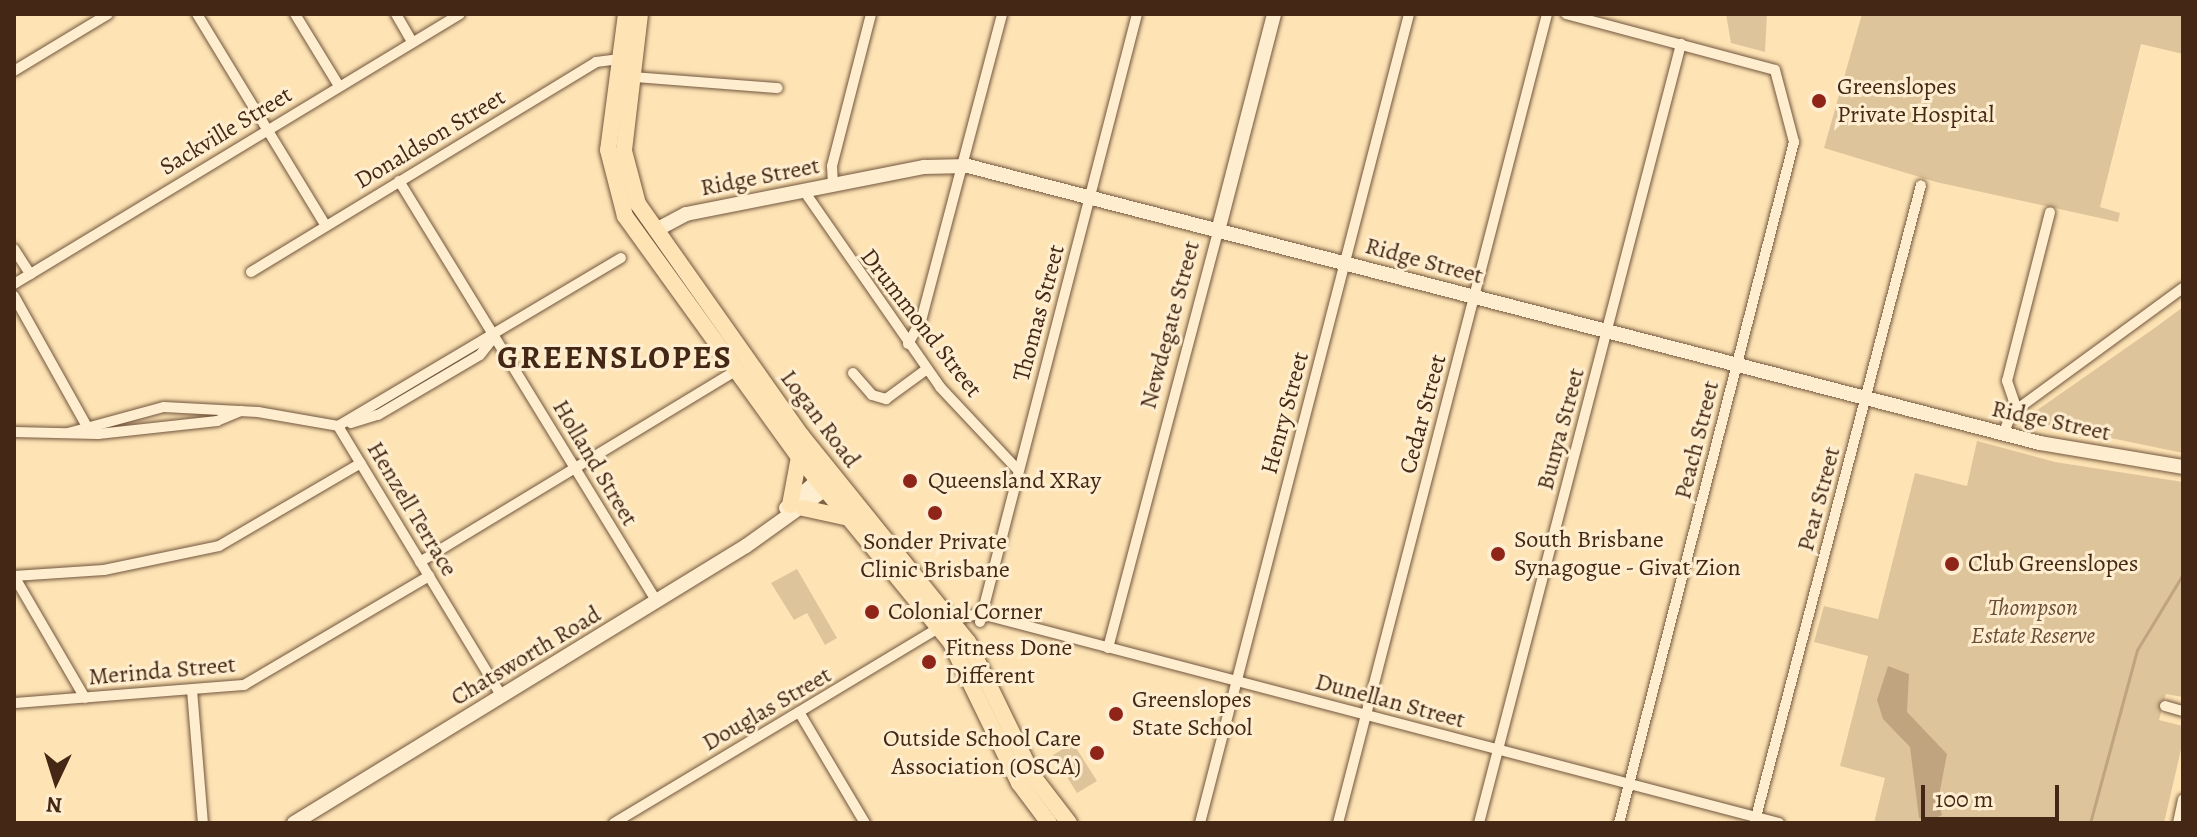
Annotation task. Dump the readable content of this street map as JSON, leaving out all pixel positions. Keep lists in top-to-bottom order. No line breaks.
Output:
{"streets":{"main road":["Logan Road"],"street":["Sackville Street","Donaldson Street","Ridge Street","Thomas Street","Drummond Street","Newdegate Street","Henry Street","Cedar Street","Bunya Street","Peach Street","Holland Street","Pear Street","Henzell Terrace","Chatsworth Road","Merinda Street","Dunellan Street","Douglas Street"]},"crossings":[["Donaldson Street","Logan Road"],["Donaldson Street","Holland Street"],["Ridge Street","Thomas Street"],["Ridge Street","Drummond Street"],["Ridge Street","Newdegate Street"],["Ridge Street","Henry Street"],["Ridge Street","Cedar Street"],["Ridge Street","Logan Road"],["Ridge Street","Bunya Street"],["Ridge Street","Peach Street"],["Ridge Street","Pear Street"],["Thomas Street","Drummond Street"],["Thomas Street","Dunellan Street"],["Newdegate Street","Dunellan Street"],["Henry Street","Dunellan Street"],["Cedar Street","Dunellan Street"],["Logan Road","Chatsworth Road"],["Logan Road","Dunellan Street"],["Logan Road","Douglas Street"],["Bunya Street","Peach Street"],["Bunya Street","Dunellan Street"],["Peach Street","Dunellan Street"],["Holland Street","Chatsworth Road"],["Pear Street","Dunellan Street"],["Henzell Terrace","Chatsworth Road"],["Henzell Terrace","Merinda Street"],["Dunellan Street","Douglas Street"]],"districts":["GREENSLOPES"],"parks":["Thompson Estate Reserve"],"places":["Greenslopes Private Hospital","Queensland XRay","Sonder Private Clinic Brisbane","South Brisbane Synagogue - Givat Zion","Club Greenslopes","Colonial Corner","Fitness Done Different","Greenslopes State School","Outside School Care Association (OSCA)"],"scale_bar":"100 m","north":"bottom"}
